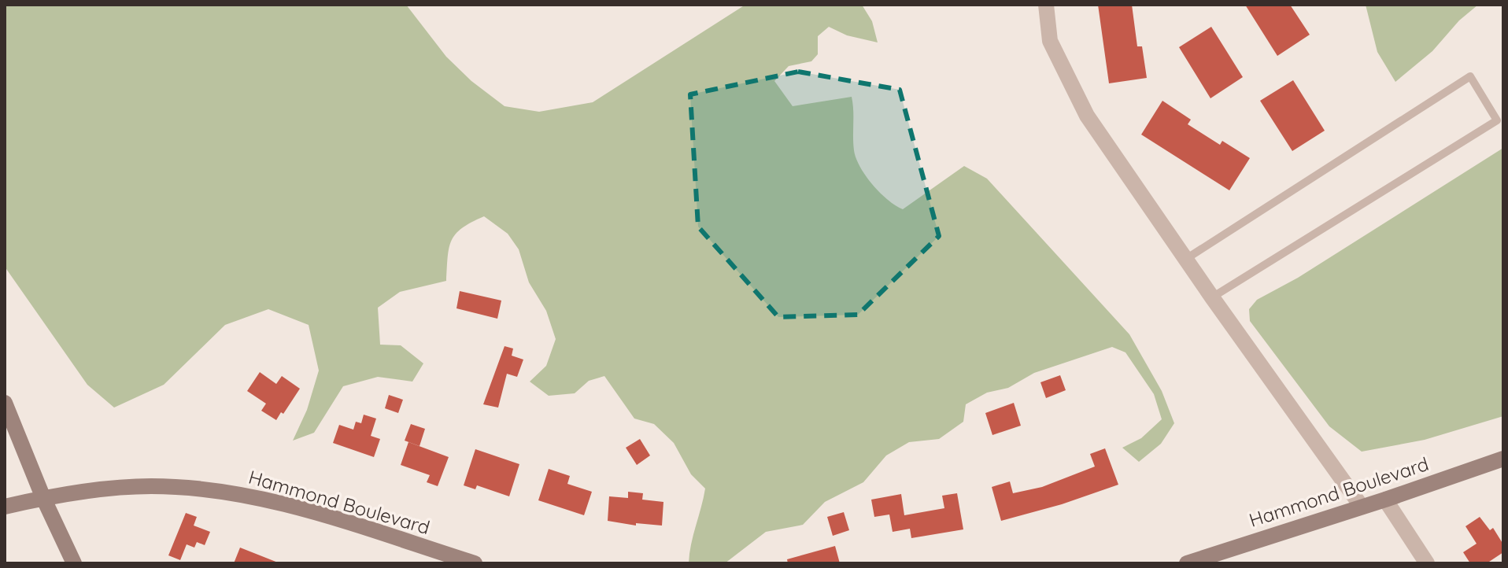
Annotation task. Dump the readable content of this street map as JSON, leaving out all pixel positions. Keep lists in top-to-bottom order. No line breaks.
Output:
{"streets":{"street":["Hammond Boulevard"]}}
